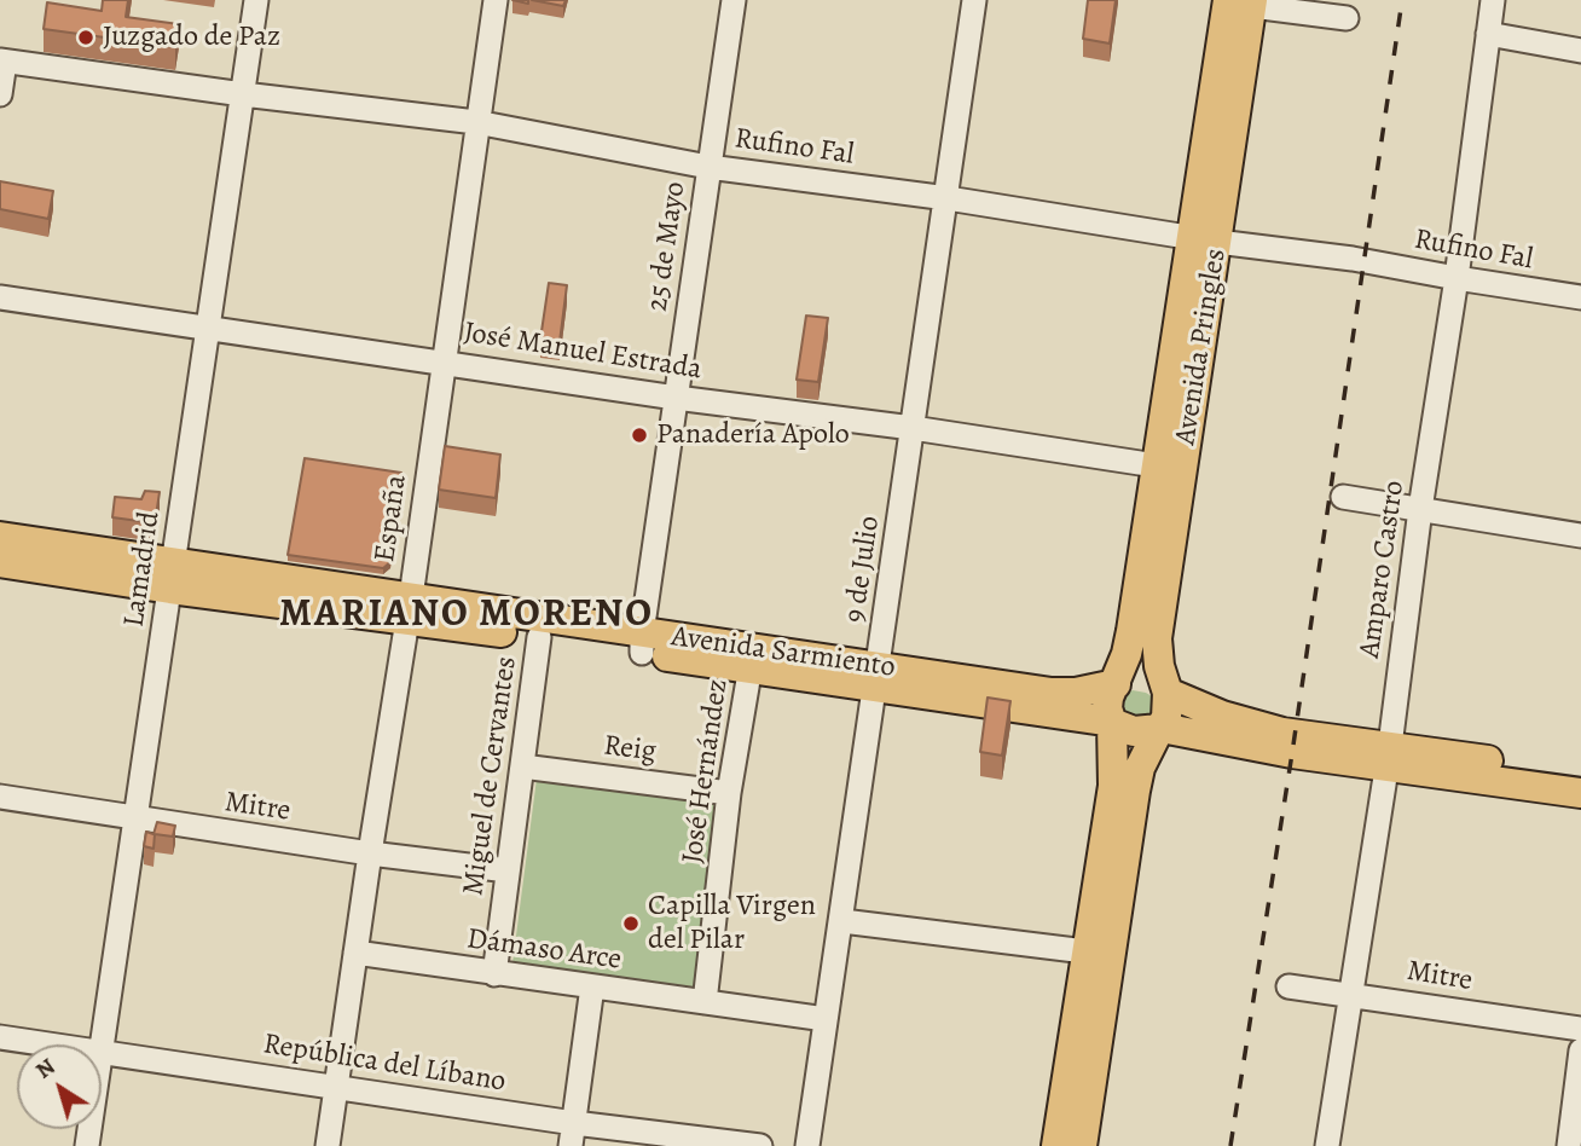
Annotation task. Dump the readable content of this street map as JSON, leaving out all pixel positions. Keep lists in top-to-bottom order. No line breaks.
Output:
{"streets":{"main road":["Avenida Pringles","Avenida Sarmiento"],"street":["Rufino Fal","25 de Mayo","José Manuel Estrada","España","Lamadrid","9 de Julio","Amparo Castro","Reig","José Hernández","Miguel de Cervantes","Mitre","Dámaso Arce","República del Líbano"]},"crossings":[["Rufino Fal","25 de Mayo"],["Rufino Fal","Avenida Pringles"],["Rufino Fal","España"],["Rufino Fal","Lamadrid"],["Rufino Fal","9 de Julio"],["Rufino Fal","Amparo Castro"],["25 de Mayo","José Manuel Estrada"],["25 de Mayo","Avenida Sarmiento"],["Avenida Pringles","José Manuel Estrada"],["Avenida Pringles","Avenida Sarmiento"],["José Manuel Estrada","España"],["José Manuel Estrada","Lamadrid"],["José Manuel Estrada","9 de Julio"],["España","Avenida Sarmiento"],["España","Mitre"],["España","Dámaso Arce"],["España","República del Líbano"],["Lamadrid","Avenida Sarmiento"],["Lamadrid","Mitre"],["Lamadrid","República del Líbano"],["9 de Julio","Avenida Sarmiento"],["9 de Julio","Dámaso Arce"],["Amparo Castro","Mitre"],["Avenida Sarmiento","José Hernández"],["Avenida Sarmiento","Miguel de Cervantes"],["Reig","José Hernández"],["Reig","Miguel de Cervantes"],["José Hernández","Dámaso Arce"],["Miguel de Cervantes","Mitre"],["Miguel de Cervantes","Dámaso Arce"]],"districts":["MARIANO MORENO"],"places":["Juzgado de Paz","Panadería Apolo","Capilla Virgen del Pilar"],"north":"top left"}
